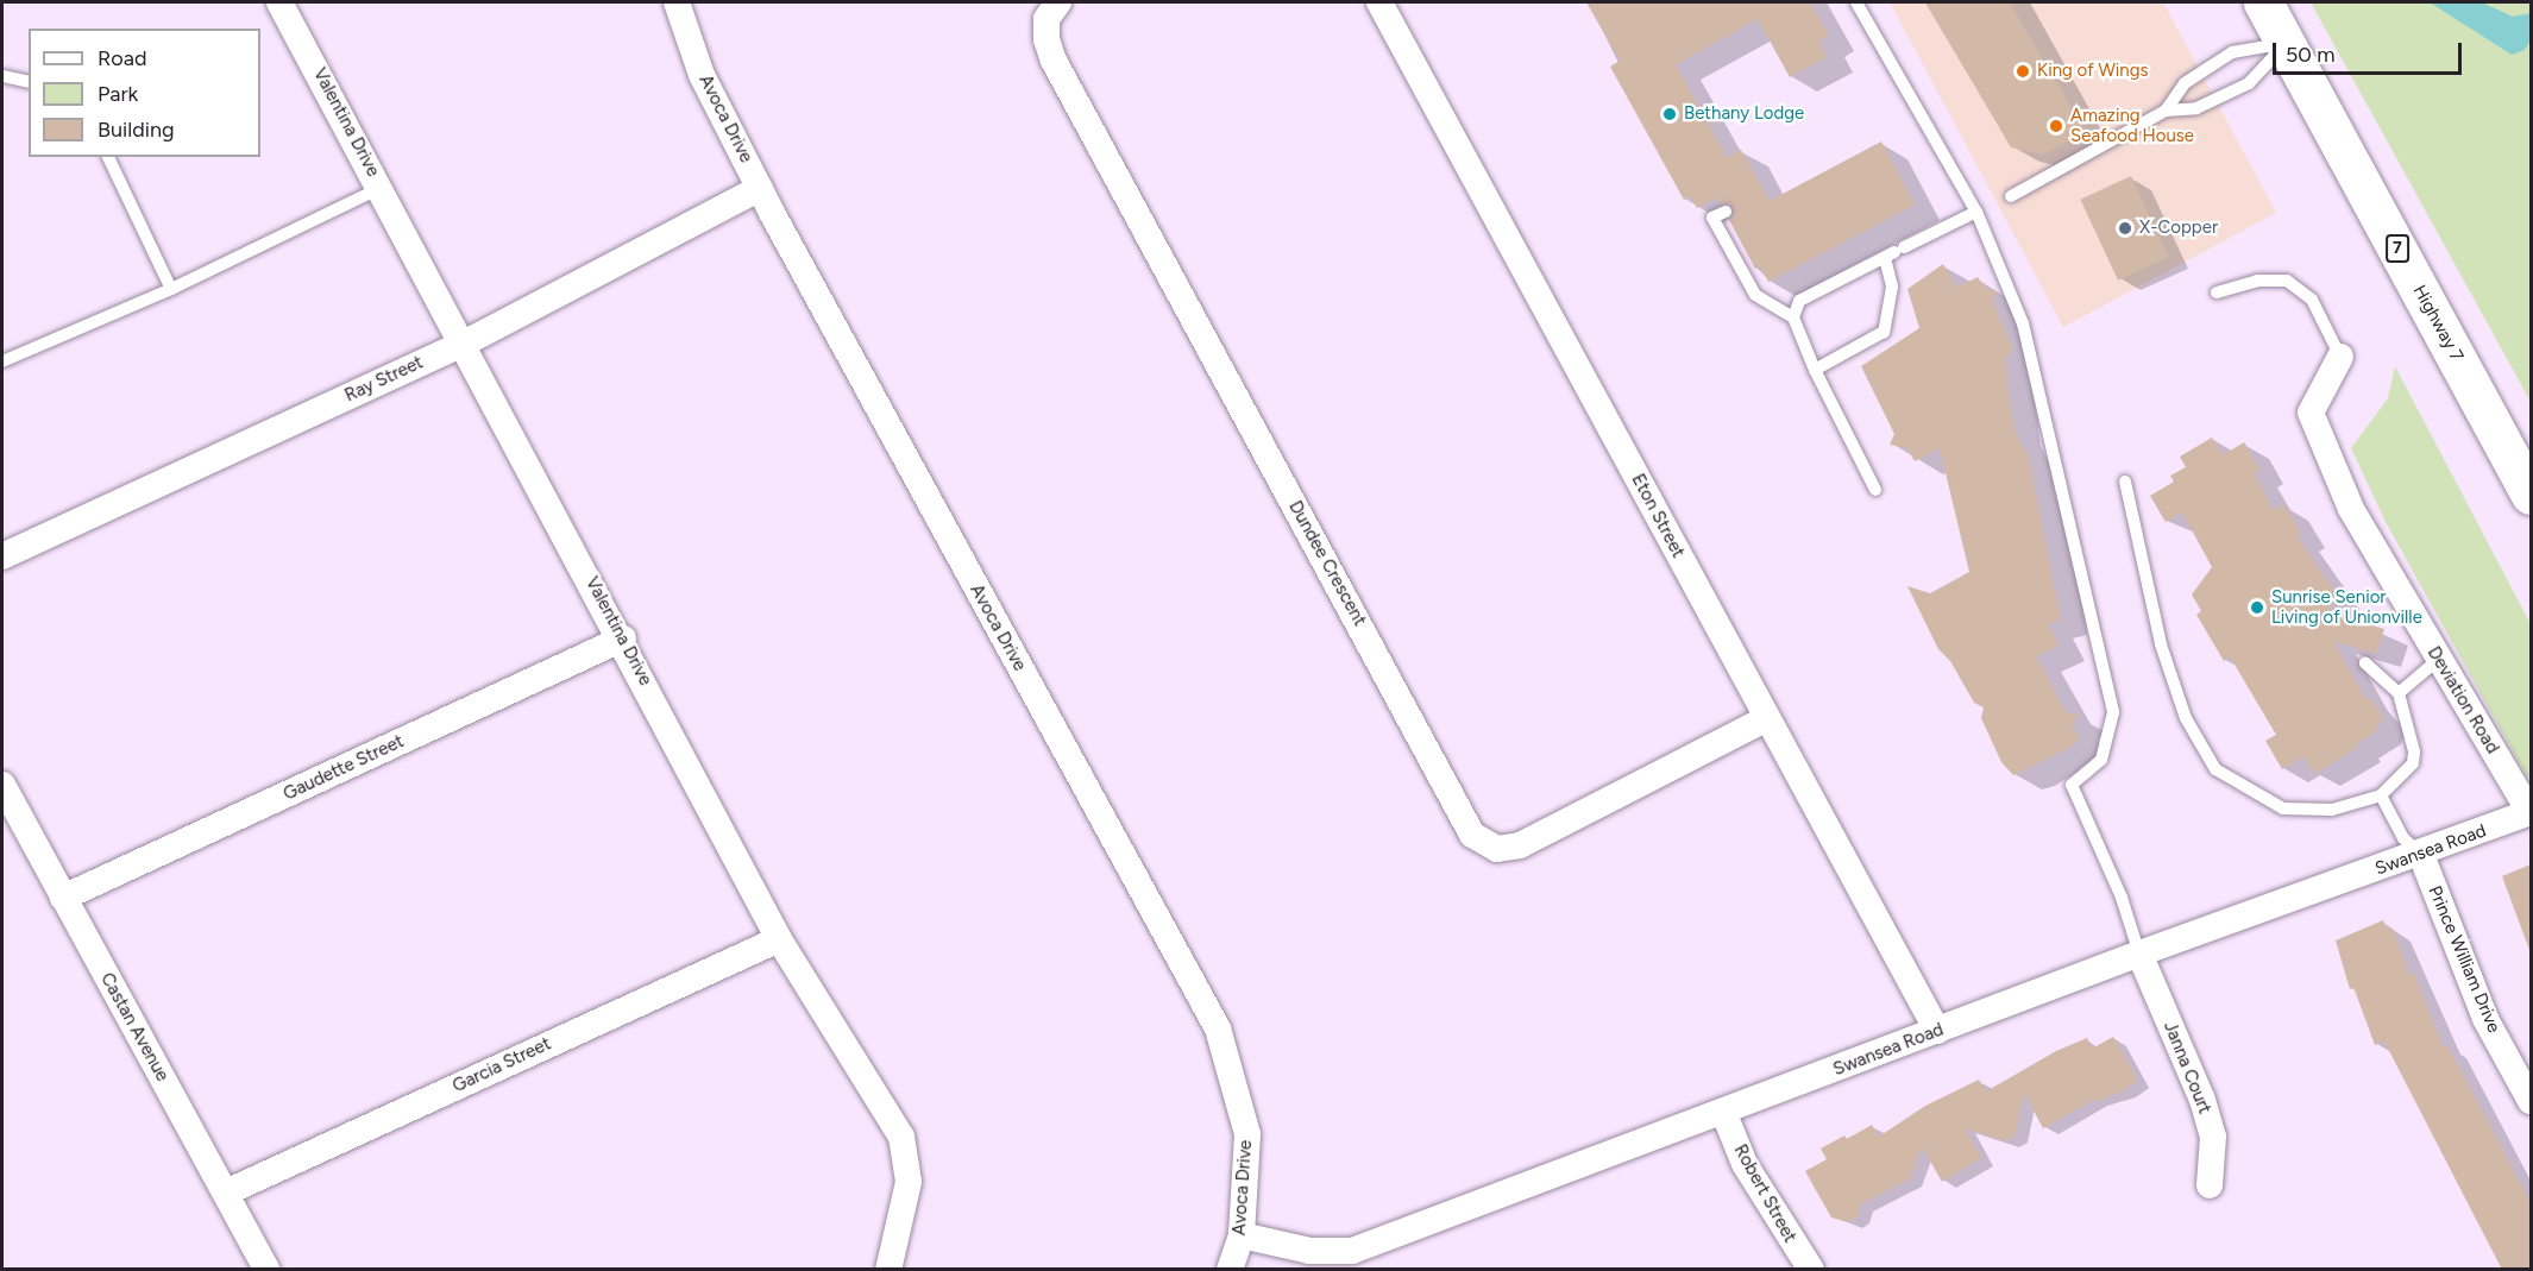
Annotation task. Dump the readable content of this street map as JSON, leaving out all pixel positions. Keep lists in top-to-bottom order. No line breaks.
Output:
{"streets":{"main road":["7","Highway 7"],"street":["Avoca Drive","Valentina Drive","Ray Street","Eton Street","Dundee Crescent","Deviation Road","Gaudette Street","Swansea Road","Prince William Drive","Castan Avenue","Garcia Street","Janna Court","Robert Street"]},"crossings":[["Avoca Drive","Ray Street"],["Avoca Drive","Swansea Road"],["Valentina Drive","Ray Street"],["Valentina Drive","Gaudette Street"],["Valentina Drive","Garcia Street"],["Eton Street","Dundee Crescent"],["Eton Street","Swansea Road"],["Deviation Road","Swansea Road"],["Gaudette Street","Castan Avenue"],["Swansea Road","Prince William Drive"],["Swansea Road","Janna Court"],["Swansea Road","Robert Street"],["Castan Avenue","Garcia Street"]],"places":["King of Wings","Bethany Lodge","Amazing Seafood House","X-Copper","Sunrise Senior Living of Unionville"],"legend":["Road","Park","Building"],"scale_bar":"50 m"}
